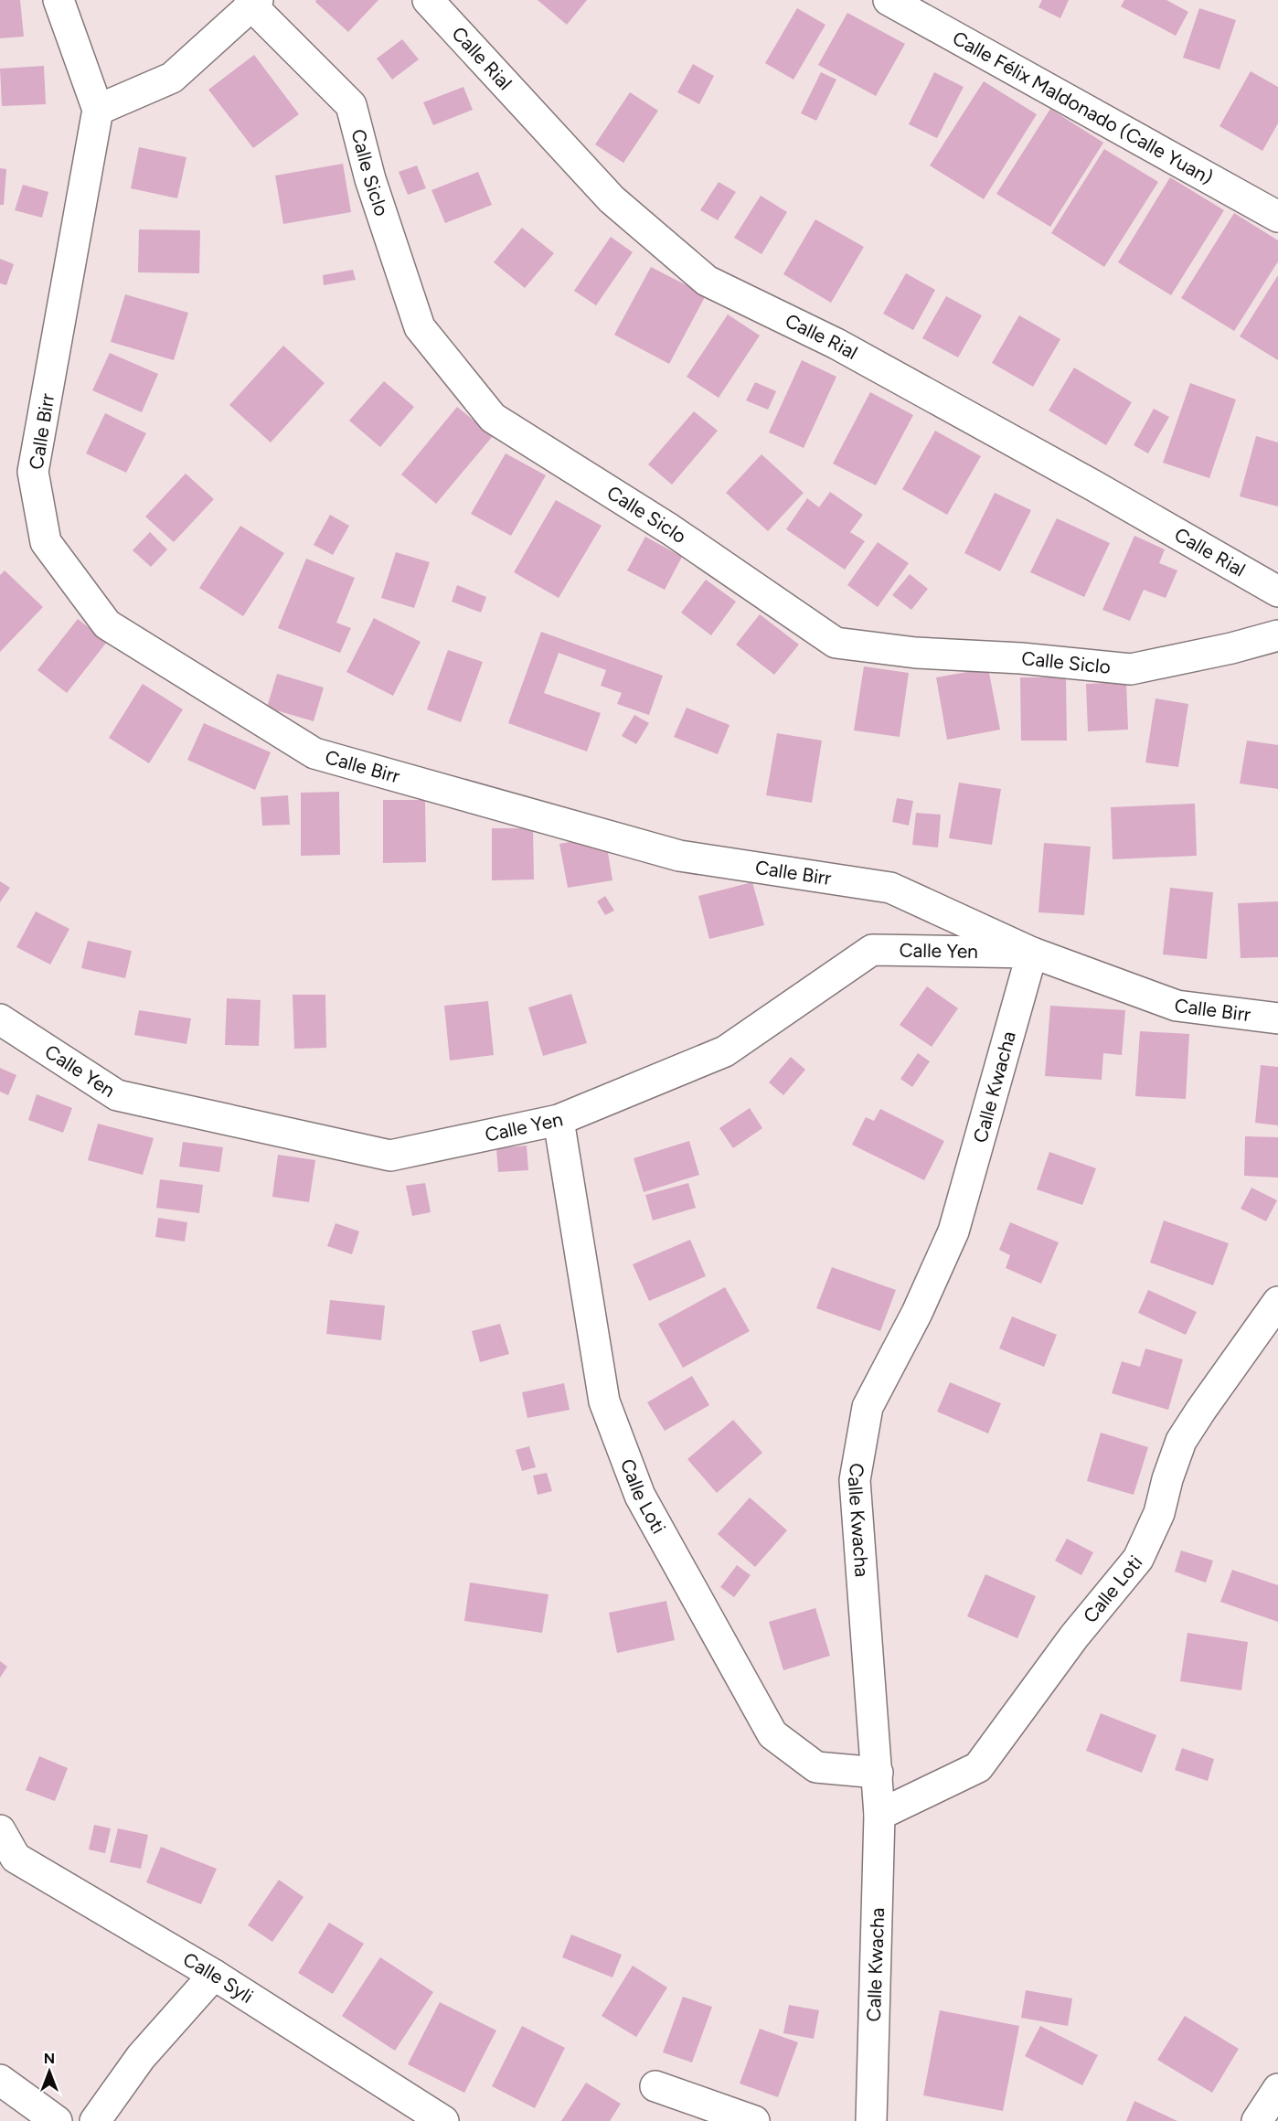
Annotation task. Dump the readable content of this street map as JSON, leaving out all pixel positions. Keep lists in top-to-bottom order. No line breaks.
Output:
{"streets":{"street":["Calle Rial","Calle Félix Maldonado (Calle Yuan)","Calle Siclo","Calle Birr","Calle Yen","Calle Kwacha","Calle Loti","Calle Syli"]},"crossings":[["Calle Birr","Calle Yen"],["Calle Birr","Calle Kwacha"],["Calle Yen","Calle Kwacha"],["Calle Yen","Calle Loti"],["Calle Kwacha","Calle Loti"]],"north":"top"}
